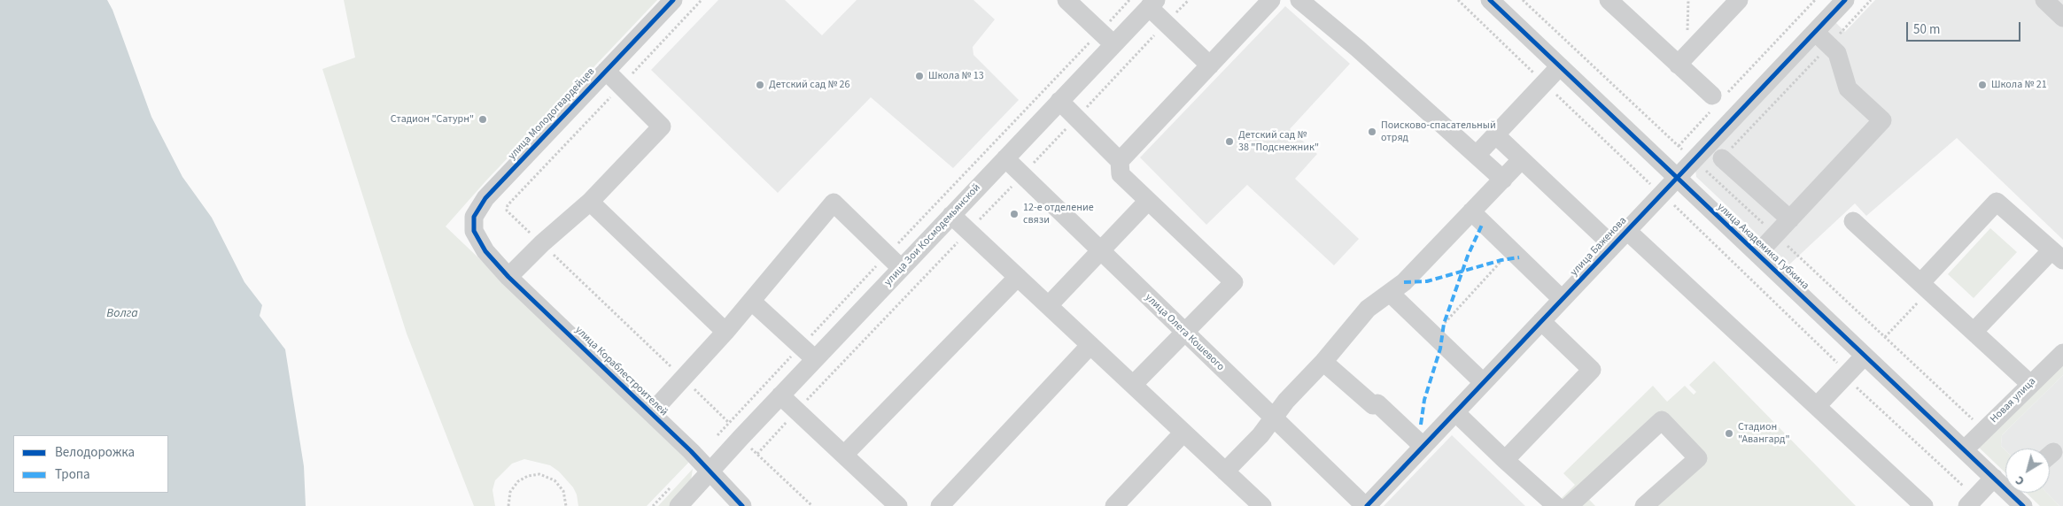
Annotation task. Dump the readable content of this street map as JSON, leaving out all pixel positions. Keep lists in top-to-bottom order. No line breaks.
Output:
{"streets":{"street":["улица Молодогвардейцев","улица Зои Космодемьянской","улица Баженова","улица Академика Губкина","улица Олега Кошевого","улица Кораблестроителей","Новая улица"]},"crossings":[["улица Молодогвардейцев","улица Кораблестроителей"],["улица Зои Космодемьянской","улица Олега Кошевого"],["улица Зои Космодемьянской","улица Кораблестроителей"],["улица Баженова","улица Академика Губкина"],["улица Баженова","улица Олега Кошевого"],["улица Академика Губкина","Новая улица"]],"water":["Волга"],"places":["Школа № 13","Детский сад № 26","Школа № 21","Стадион \"Сатурн\"","Поисково-спасательный отряд","Детский сад № 38 \"Подснежник\"","12-е отделение связи","Стадион \"Авангард\""],"legend":["Велодорожка","Тропа"],"scale_bar":"50 m","north":"bottom left"}
